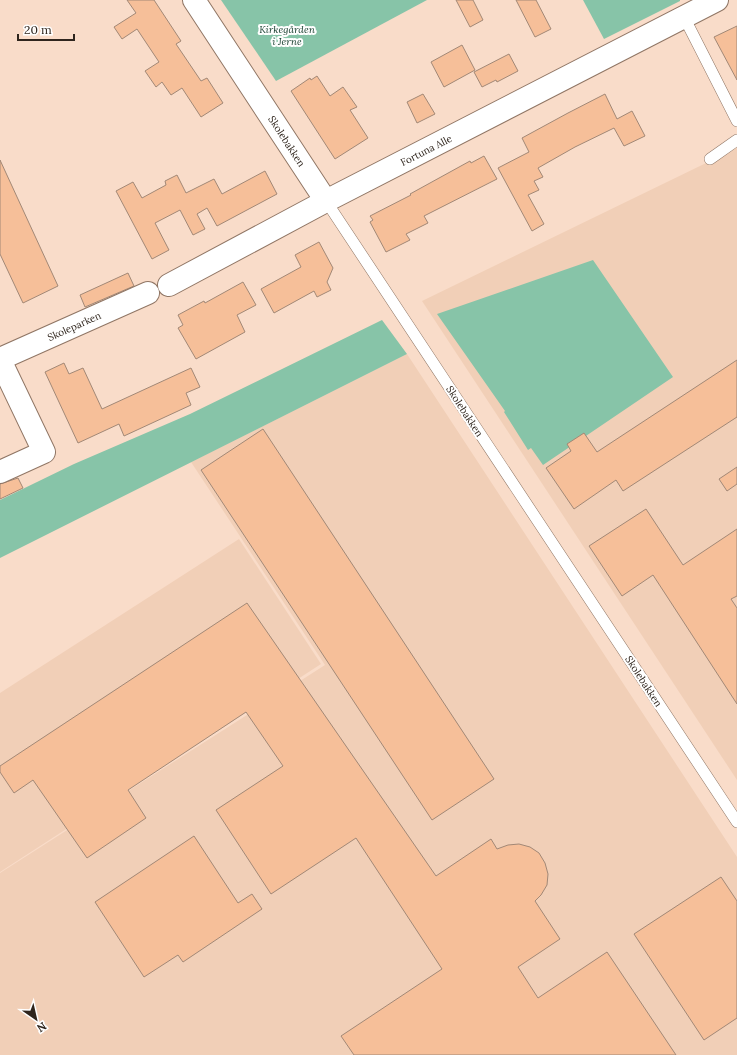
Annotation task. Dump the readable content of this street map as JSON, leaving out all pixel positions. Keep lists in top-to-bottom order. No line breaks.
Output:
{"streets":{"street":["Skolebakken","Fortuna Alle","Skoleparken"]},"crossings":[["Skolebakken","Fortuna Alle"]],"parks":["Kirkegården i Jerne"],"scale_bar":"20 m","north":"bottom right"}
